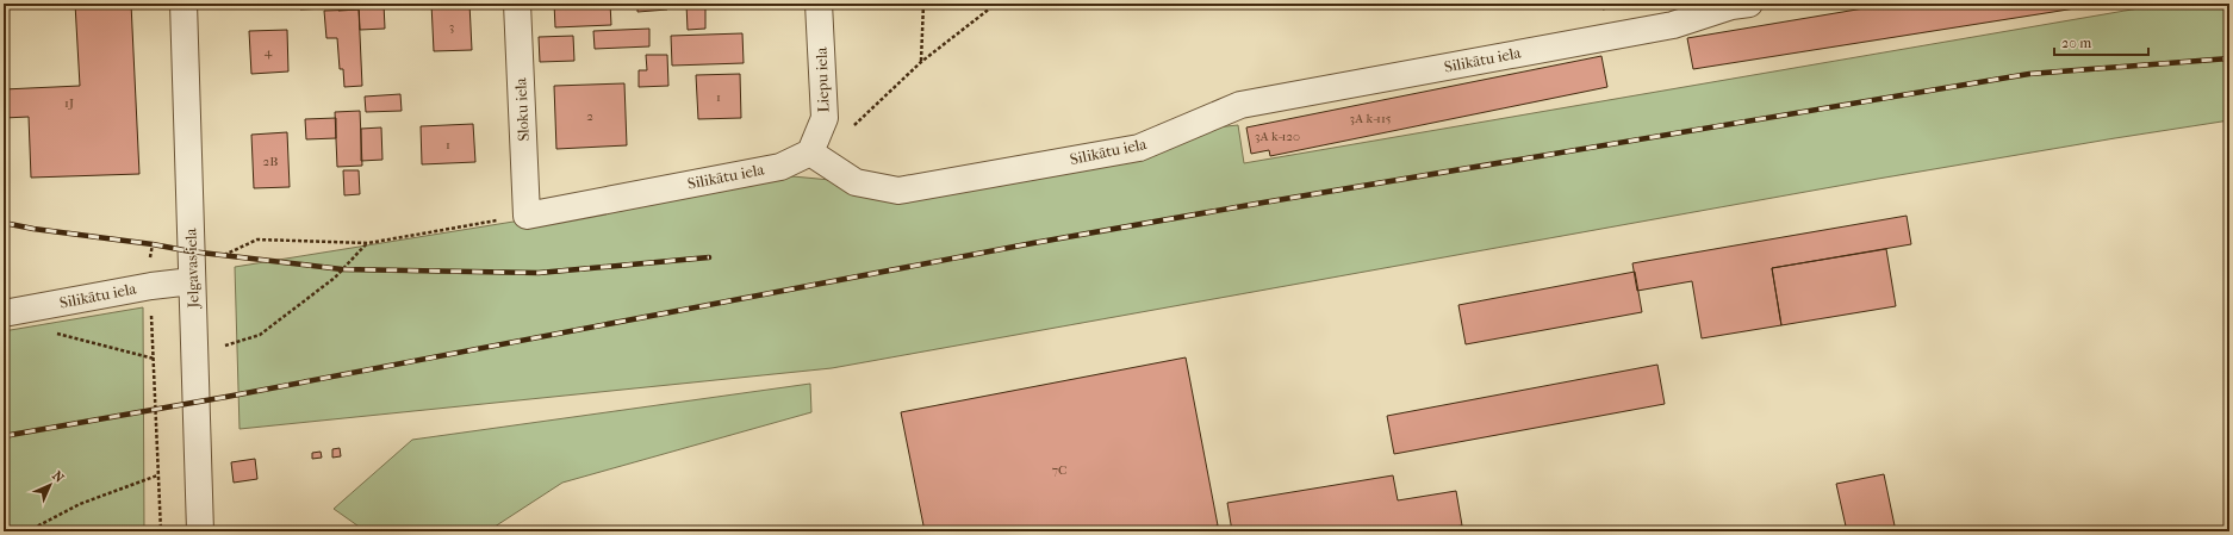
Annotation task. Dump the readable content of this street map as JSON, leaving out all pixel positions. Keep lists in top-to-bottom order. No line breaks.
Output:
{"streets":{"street":["Silikātu iela","Liepu iela","Sloku iela","Jelgavas iela"]},"crossings":[["Silikātu iela","Liepu iela"],["Silikātu iela","Sloku iela"],["Silikātu iela","Jelgavas iela"]],"house_numbers":["3","4","1","1J","2","3A k-115","3A k-120","1","2B","7C"],"scale_bar":"20 m","north":"top right"}
